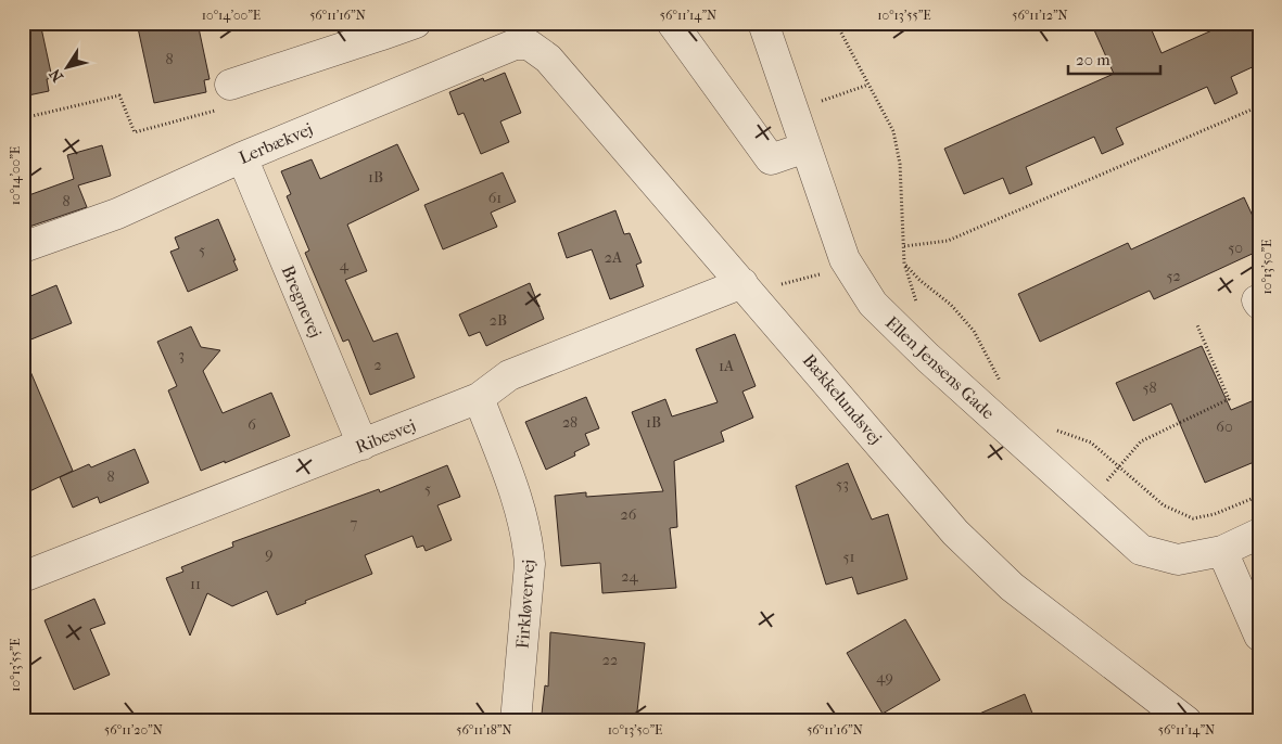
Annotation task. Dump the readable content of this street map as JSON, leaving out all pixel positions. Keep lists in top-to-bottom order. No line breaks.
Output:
{"streets":{"street":["Lerbækvej","Bregnevej","Ellen Jensens Gade","Bækkelundsvej","Ribesvej","Firkløvervej"]},"crossings":[["Lerbækvej","Bregnevej"],["Lerbækvej","Bækkelundsvej"],["Bregnevej","Ribesvej"],["Bækkelundsvej","Ribesvej"],["Ribesvej","Firkløvervej"]],"house_numbers":["8","1B","61","8","50","5","2A","4","52","2B","3","2","1A","58","28","1B","6","60","8","53","5","26","7","9","51","24","11","22","49"],"scale_bar":"20 m","north":"bottom left","coordinates":["10°14'00\"E","56°11'16\"N","56°11'14\"N","10°13'55\"E","56°11'12\"N","10°13'50\"E","56°11'20\"N","56°11'18\"N"]}
